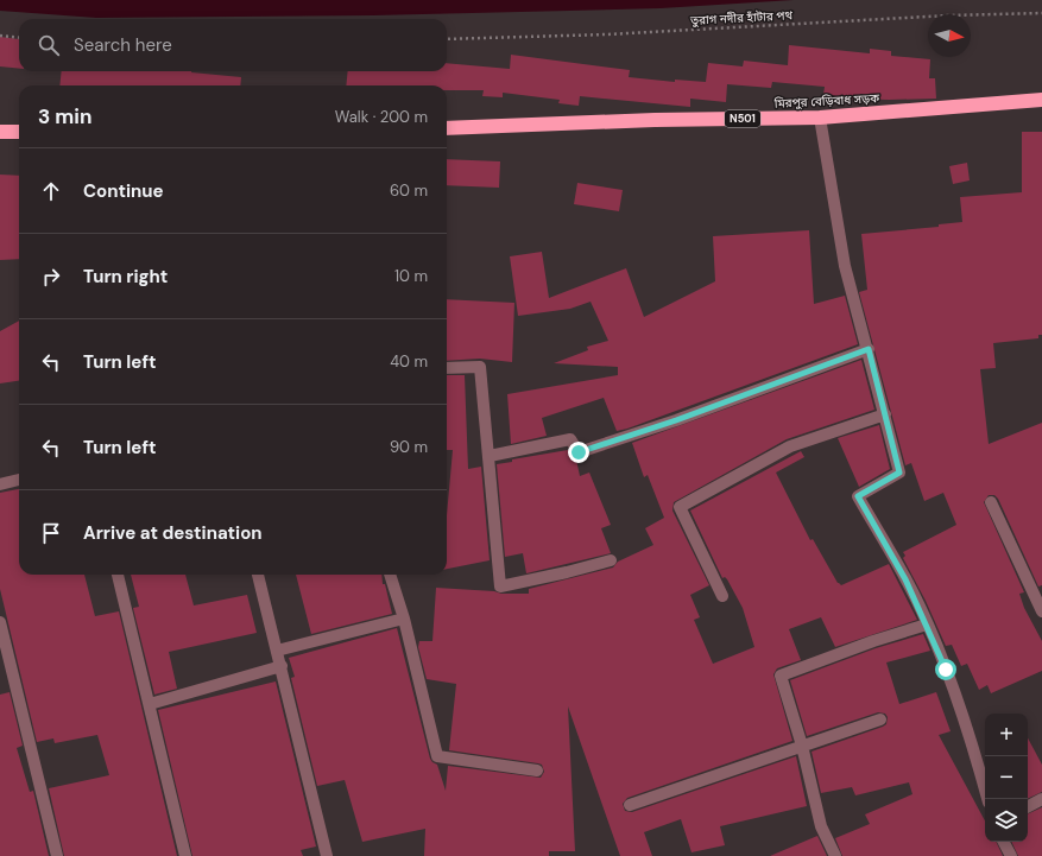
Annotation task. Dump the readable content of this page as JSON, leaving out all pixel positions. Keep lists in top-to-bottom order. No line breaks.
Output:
{"streets":{"highway":["মিরপুর বেড়িবাধ সড়ক","N501"],"path":["তুরাগ নদীর হাঁটার পথ"]},"north":"right","page":{"search":"Search here","heading":["3 min","Walk · 200 m"],"list":[["Continue","60 m"],["Turn right","10 m"],["Turn left","40 m"],["Turn left","90 m"],"Arrive at destination"],"map_buttons":["+","−"]}}
